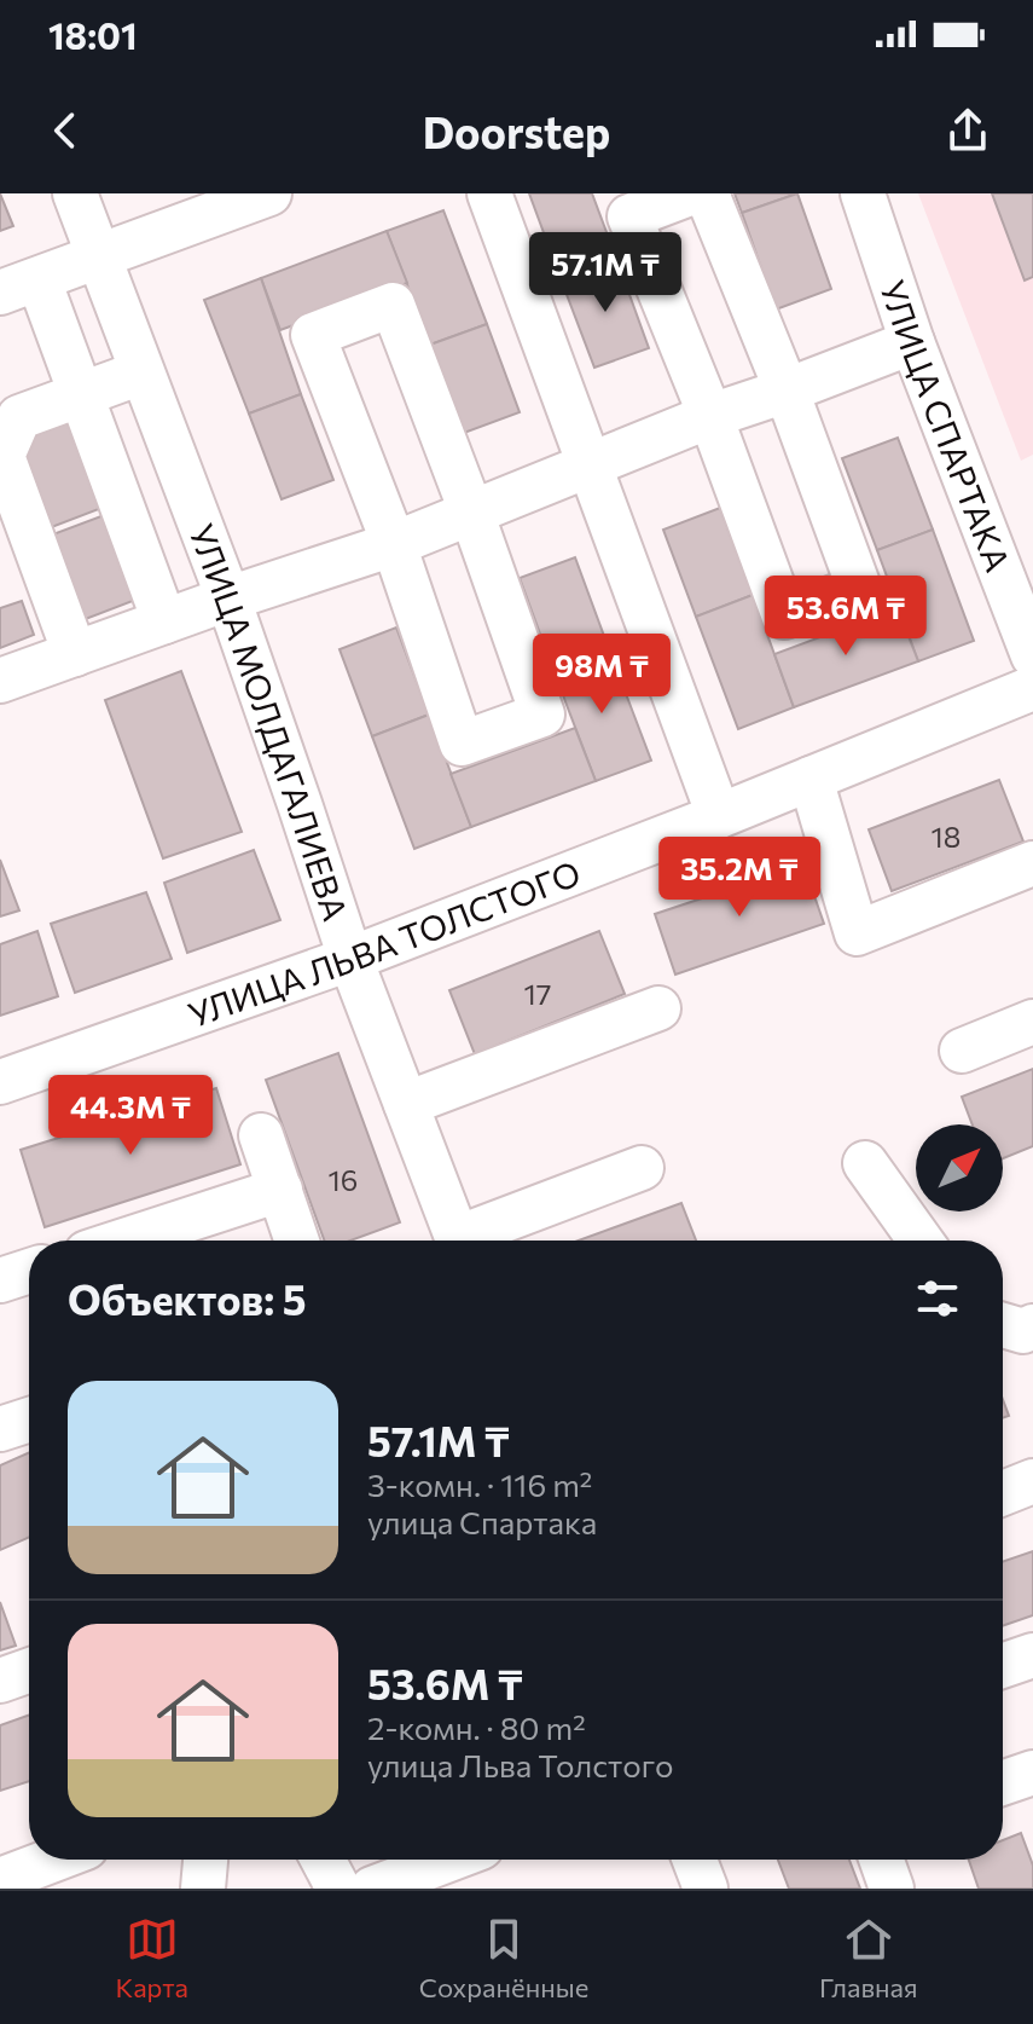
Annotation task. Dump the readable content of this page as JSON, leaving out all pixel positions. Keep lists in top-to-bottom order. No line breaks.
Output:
{"streets":{"street":["УЛИЦА СПАРТАКА","УЛИЦА МОЛДАГАЛИЕВА","УЛИЦА ЛЬВА ТОЛСТОГО"]},"crossings":[["УЛИЦА МОЛДАГАЛИЕВА","УЛИЦА ЛЬВА ТОЛСТОГО"]],"house_numbers":["18","17","16"],"north":"top right","page":{"status":"18:01","header":"Doorstep","price":["57.1M ₸","53.6M ₸","98M ₸","35.2M ₸","44.3M ₸"],"heading":"Объектов: 5","list":[{"name":"57.1M ₸","note":"3-комн. · 116 m² · улица Спартака"},{"name":"53.6M ₸","note":"2-комн. · 80 m² · улица Льва Толстого"}],"tabs":["Карта","Сохранённые","Главная"]}}
